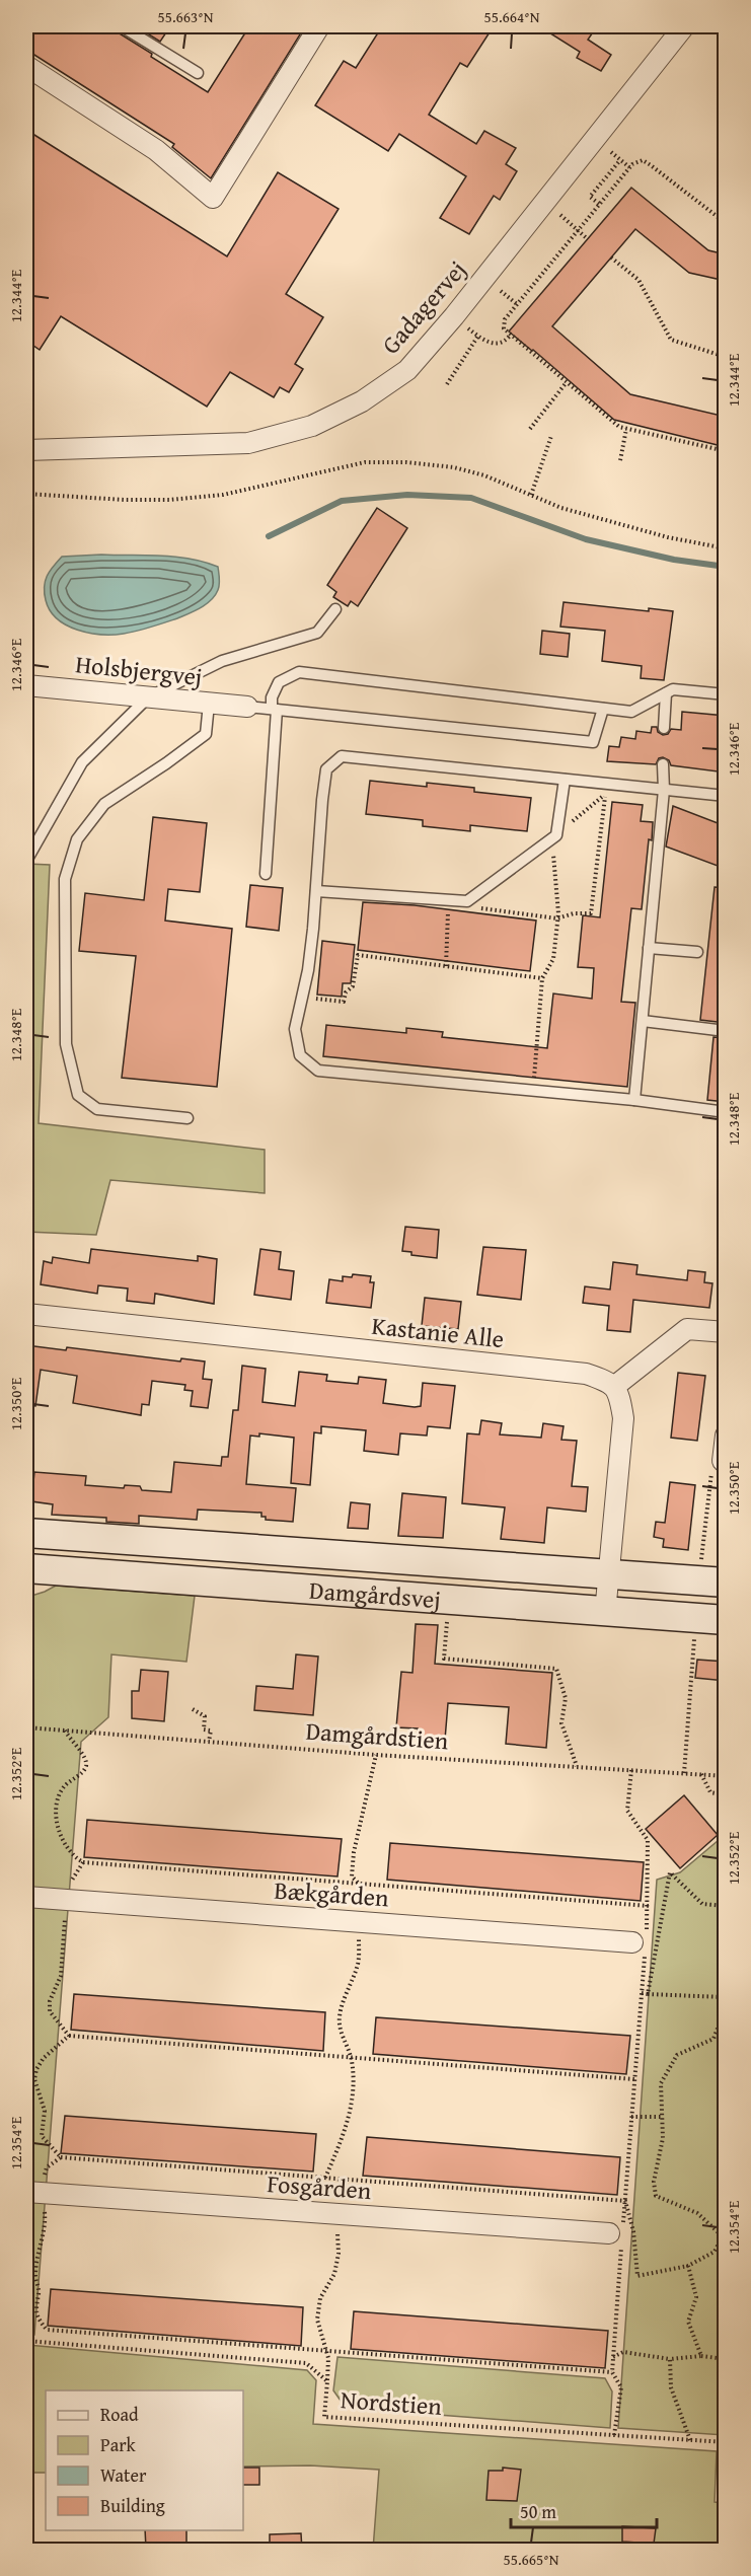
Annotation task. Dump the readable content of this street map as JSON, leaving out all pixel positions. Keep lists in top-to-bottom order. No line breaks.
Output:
{"streets":{"street":["Gadagervej","Holsbjergvej","Kastanie Alle","Damgårdsvej","Bækgården","Fosgården"],"path":["Damgårdstien","Nordstien"]},"legend":["Road","Park","Water","Building"],"scale_bar":"50 m","coordinates":["55.663°N","55.664°N","12.344°E","12.346°E","12.348°E","12.350°E","12.352°E","12.354°E","55.665°N"]}
